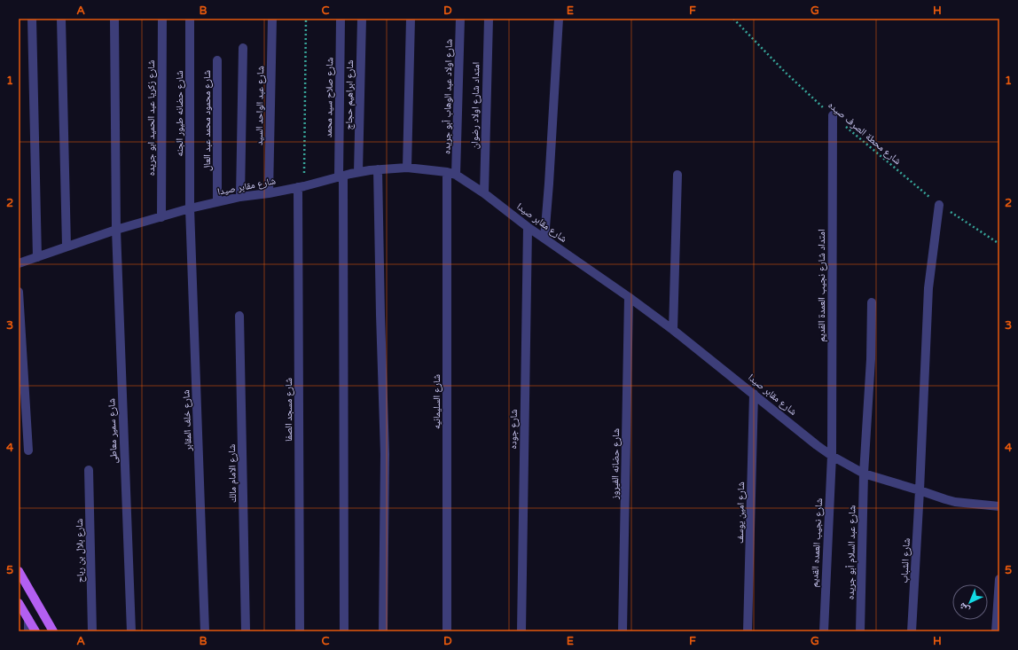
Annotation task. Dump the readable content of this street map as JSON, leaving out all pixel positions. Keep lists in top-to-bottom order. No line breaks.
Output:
{"streets":{"street":["شارع ابراهيم حجاج","شارع اولاد عبد الوهاب أبو جريده","شارع صلاح سيد محمد","شارع عبد الواحد السيد","امتداد شارع اولاد رضوان","شارع حضانه طيور الجنه","شارع زكريا عبد الحميد ابو جريده","شارع محمود محمد عبد العال","شارع مقابر صيدا","امتداد شارع نجيب العمدة القديم","شارع السليمانيه","شارع مسجد الصفا","شارع خلف المقابر","شارع جوده","شارع سمير معاطى","شارع حضانه الفيروز","شارع الامام مالك","شارع امين يوسف","شارع نجيب العمده القديم","شارع بلال بن رباح","شارع عبد السلام أبو جريده","شارع الشباب"],"path":["شارع محطة الصرف صيده"]},"crossings":[["شارع ابراهيم حجاج","شارع مقابر صيدا"],["شارع اولاد عبد الوهاب أبو جريده","شارع مقابر صيدا"],["شارع صلاح سيد محمد","شارع مقابر صيدا"],["شارع عبد الواحد السيد","شارع مقابر صيدا"],["امتداد شارع اولاد رضوان","شارع مقابر صيدا"],["شارع حضانه طيور الجنه","شارع مقابر صيدا"],["شارع حضانه طيور الجنه","شارع خلف المقابر"],["شارع زكريا عبد الحميد ابو جريده","شارع مقابر صيدا"],["شارع محمود محمد عبد العال","شارع مقابر صيدا"],["شارع محطة الصرف صيده","امتداد شارع نجيب العمدة القديم"],["شارع محطة الصرف صيده","شارع الشباب"],["شارع مقابر صيدا","امتداد شارع نجيب العمدة القديم"],["شارع مقابر صيدا","شارع السليمانيه"],["شارع مقابر صيدا","شارع مسجد الصفا"],["شارع مقابر صيدا","شارع خلف المقابر"],["شارع مقابر صيدا","شارع جوده"],["شارع مقابر صيدا","شارع سمير معاطى"],["شارع مقابر صيدا","شارع حضانه الفيروز"],["شارع مقابر صيدا","شارع امين يوسف"],["شارع مقابر صيدا","شارع نجيب العمده القديم"],["شارع مقابر صيدا","شارع عبد السلام أبو جريده"],["شارع مقابر صيدا","شارع الشباب"],["امتداد شارع نجيب العمدة القديم","شارع نجيب العمده القديم"]],"north":"bottom left","grid":{"columns":["A","B","C","D","E","F","G","H"],"rows":["1","2","3","4","5"]}}
